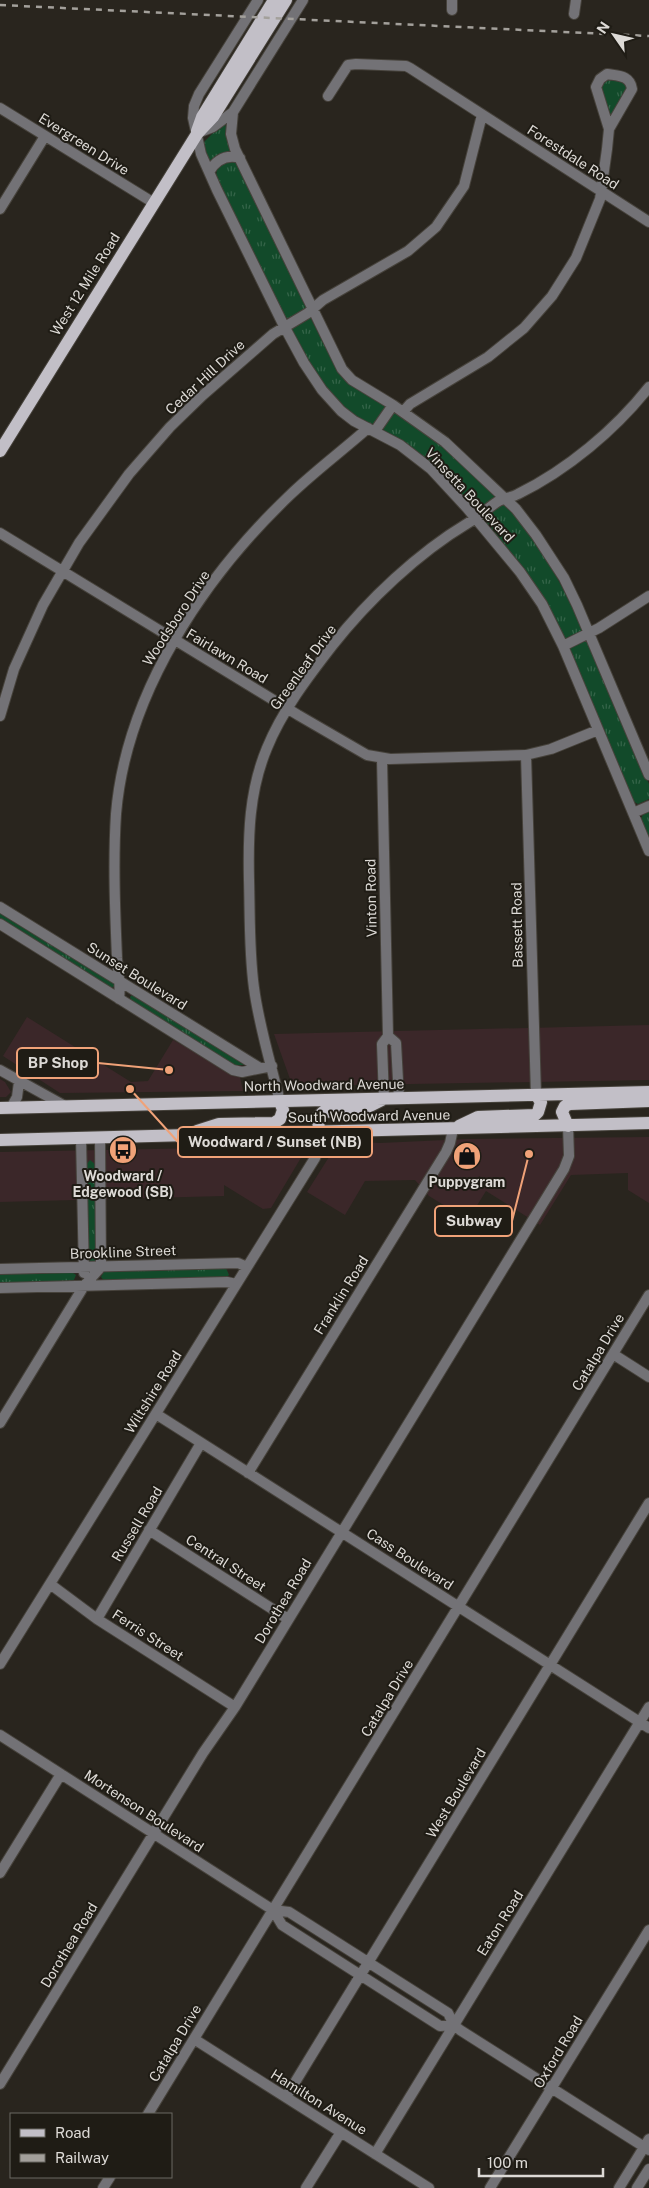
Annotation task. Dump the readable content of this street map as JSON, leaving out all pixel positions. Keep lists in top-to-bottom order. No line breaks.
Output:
{"streets":{"main road":["West 12 Mile Road","North Woodward Avenue","South Woodward Avenue"],"street":["Evergreen Drive","Forestdale Road","Cedar Hill Drive","Vinsetta Boulevard","Woodsboro Drive","Fairlawn Road","Greenleaf Drive","Vinton Road","Bassett Road","Sunset Boulevard","Brookline Street","Franklin Road","Catalpa Drive","Wiltshire Road","Russell Road","Cass Boulevard","Central Street","Dorothea Road","Ferris Street","West Boulevard","Mortenson Boulevard","Eaton Road","Oxford Road","Hamilton Avenue"]},"crossings":[["Evergreen Drive","West 12 Mile Road"],["Forestdale Road","Cedar Hill Drive"],["West 12 Mile Road","Vinsetta Boulevard"],["Cedar Hill Drive","Vinsetta Boulevard"],["Cedar Hill Drive","Fairlawn Road"],["Vinsetta Boulevard","Woodsboro Drive"],["Vinsetta Boulevard","Fairlawn Road"],["Vinsetta Boulevard","Greenleaf Drive"],["Woodsboro Drive","Fairlawn Road"],["Woodsboro Drive","Sunset Boulevard"],["Fairlawn Road","Greenleaf Drive"],["Fairlawn Road","Vinton Road"],["Fairlawn Road","Bassett Road"],["Greenleaf Drive","Sunset Boulevard"],["Greenleaf Drive","North Woodward Avenue"],["Vinton Road","North Woodward Avenue"],["Bassett Road","North Woodward Avenue"],["South Woodward Avenue","Franklin Road"],["South Woodward Avenue","Wiltshire Road"],["South Woodward Avenue","Dorothea Road"],["Brookline Street","Wiltshire Road"],["Franklin Road","Cass Boulevard"],["Catalpa Drive","Cass Boulevard"],["Catalpa Drive","Mortenson Boulevard"],["Catalpa Drive","Hamilton Avenue"],["Wiltshire Road","Cass Boulevard"],["Wiltshire Road","Ferris Street"],["Russell Road","Cass Boulevard"],["Russell Road","Central Street"],["Russell Road","Ferris Street"],["Cass Boulevard","Dorothea Road"],["Cass Boulevard","West Boulevard"],["Cass Boulevard","Eaton Road"],["Central Street","Dorothea Road"],["Dorothea Road","Ferris Street"],["Dorothea Road","Mortenson Boulevard"],["West Boulevard","Mortenson Boulevard"],["West Boulevard","Hamilton Avenue"],["Mortenson Boulevard","Eaton Road"],["Mortenson Boulevard","Oxford Road"],["Eaton Road","Hamilton Avenue"]],"places":{"other":["BP Shop","Woodward / Sunset (NB)","Subway"],"bus stop":["Woodward / Edgewood (SB)"],"shop":["Puppygram"]},"legend":["Road","Railway"],"scale_bar":"100 m","north":"top left"}
